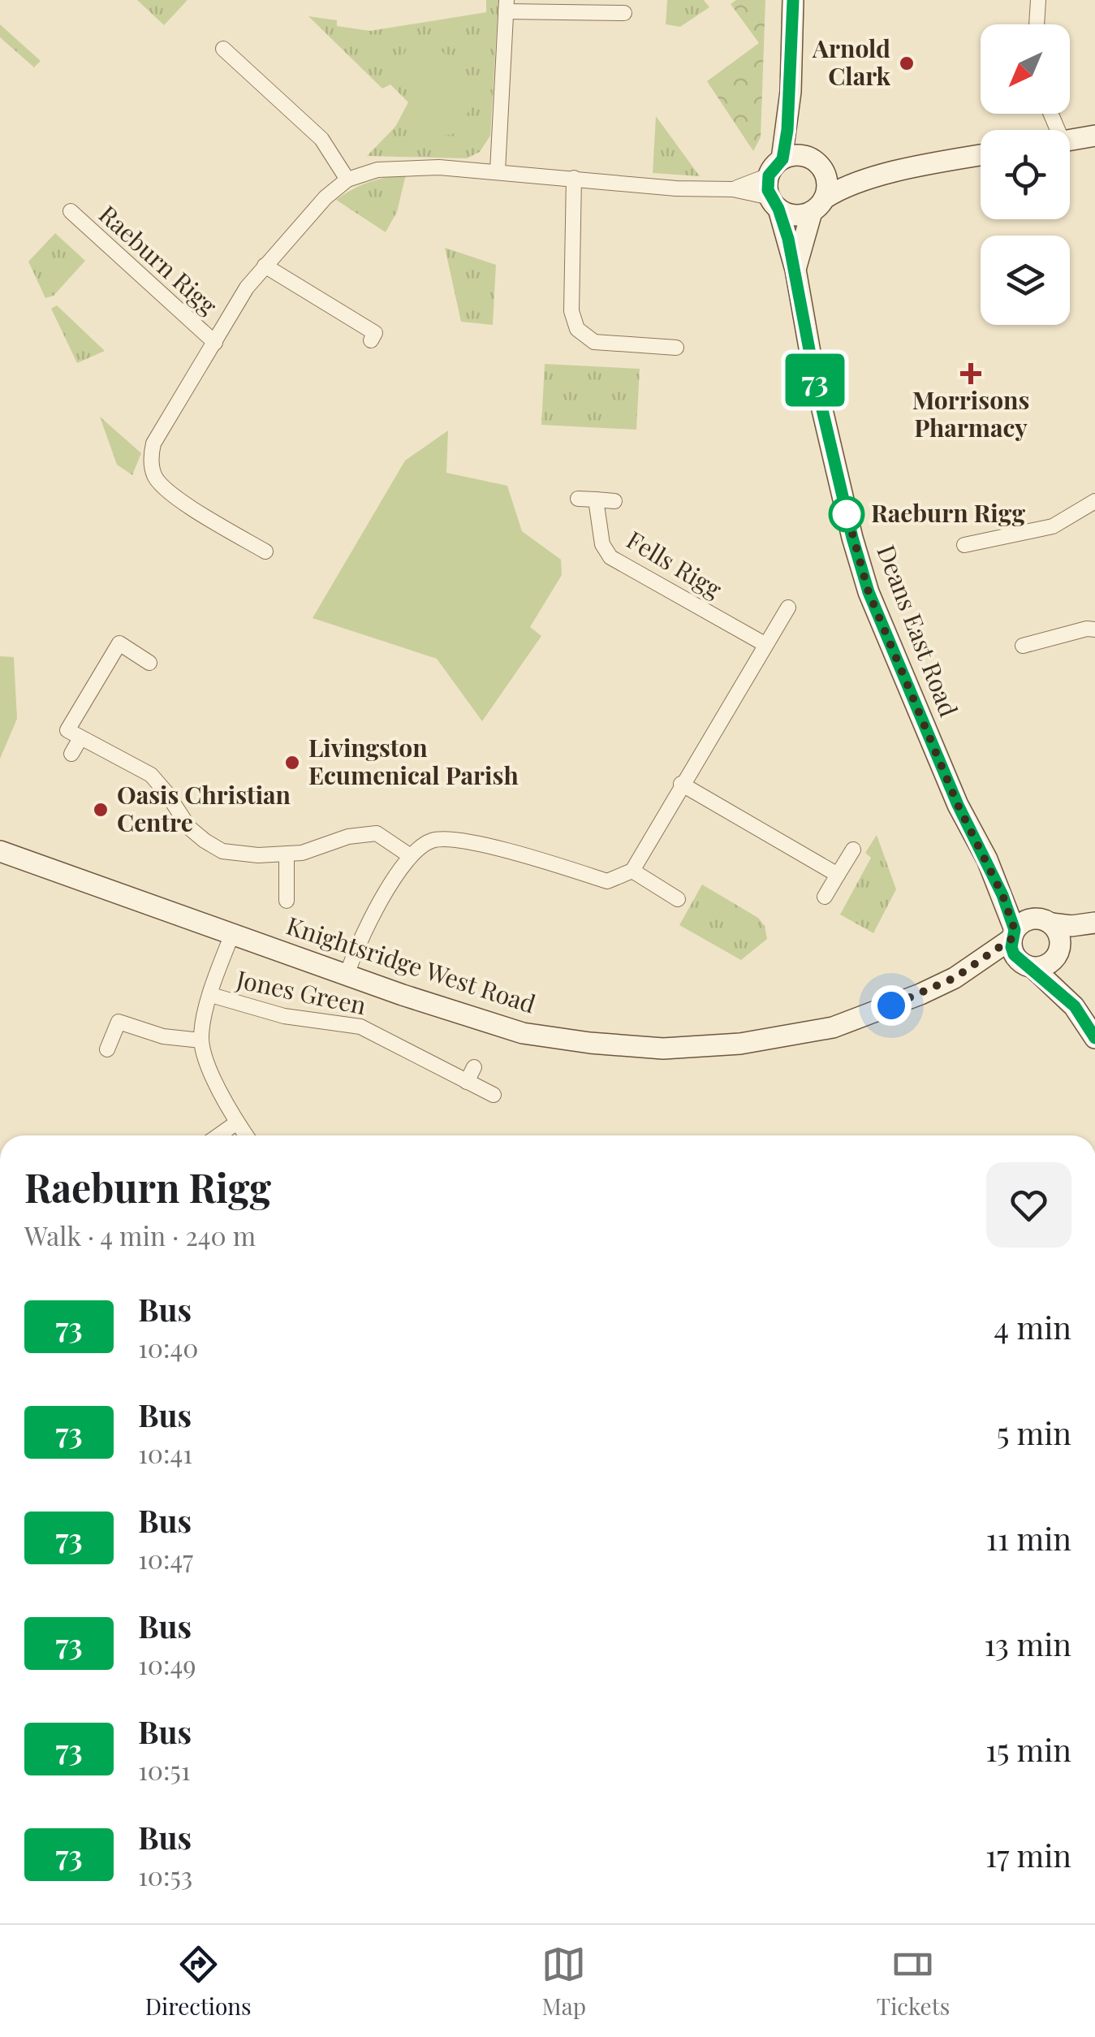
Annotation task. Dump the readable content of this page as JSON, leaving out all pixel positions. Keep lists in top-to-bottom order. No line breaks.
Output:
{"streets":{"street":["Raeburn Rigg","Fells Rigg","Deans East Road","Knightsridge West Road","Jones Green"]},"crossings":[["Raeburn Rigg","Deans East Road"],["Deans East Road","Knightsridge West Road"],["Knightsridge West Road","Jones Green"]],"places":{"other":["Arnold Clark","Raeburn Rigg","Livingston Ecumenical Parish","Oasis Christian Centre"],"health":["Morrisons Pharmacy"]},"lines":["bus line 73"],"north":"bottom left","page":{"on_map":"73","heading":["Raeburn Rigg","Walk · 4 min · 240 m"],"list":[{"mark":"73","name":"Bus","note":"10:40","value":"4 min"},{"mark":"73","name":"Bus","note":"10:41","value":"5 min"},{"mark":"73","name":"Bus","note":"10:47","value":"11 min"},{"mark":"73","name":"Bus","note":"10:49","value":"13 min"},{"mark":"73","name":"Bus","note":"10:51","value":"15 min"},{"mark":"73","name":"Bus","note":"10:53","value":"17 min"}],"tabs":["Directions","Map","Tickets"]}}
